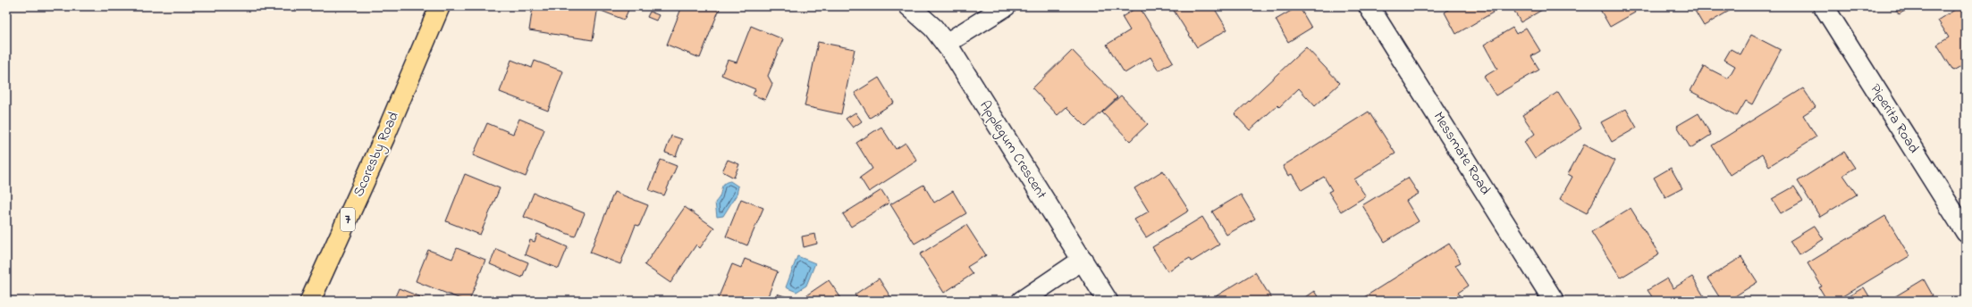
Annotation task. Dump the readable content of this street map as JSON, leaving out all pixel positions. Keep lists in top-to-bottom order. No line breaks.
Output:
{"streets":{"main road":["Scoresby Road","7"],"street":["Piperita Road","Applegum Crescent","Messmate Road"]}}
